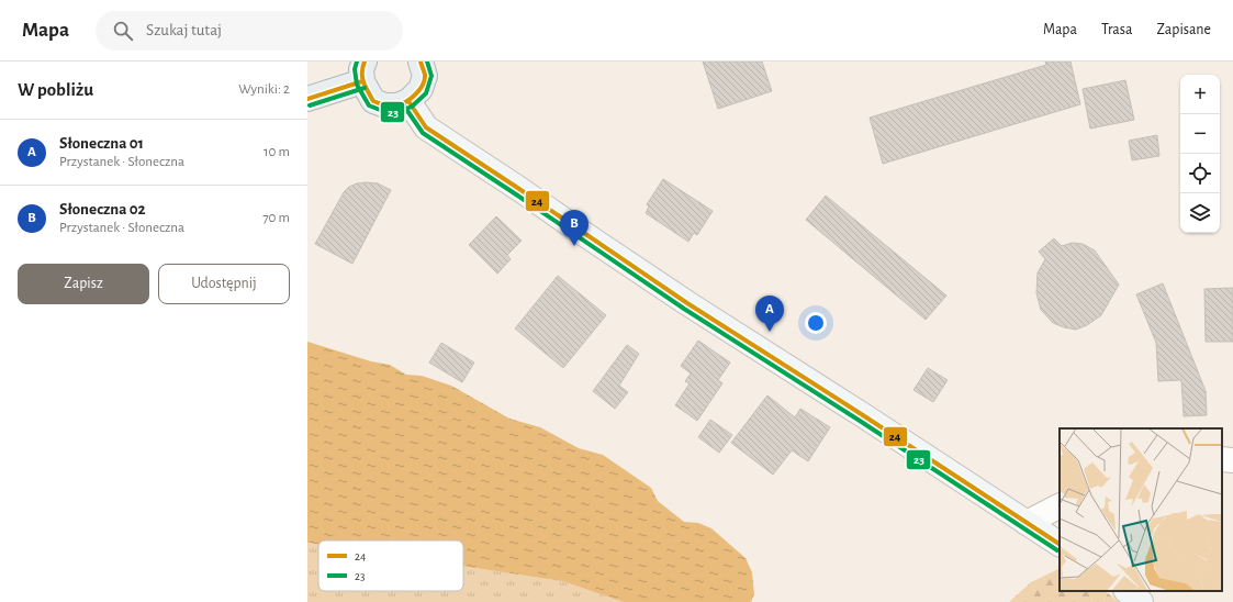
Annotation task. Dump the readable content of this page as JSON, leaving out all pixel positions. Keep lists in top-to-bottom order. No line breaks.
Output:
{"lines":["transit line 24","transit line 23"],"legend":["24","23"],"page":{"header":"Mapa","search":"Szukaj tutaj","nav":["Mapa","Trasa","Zapisane"],"heading":["W pobliżu","Wyniki: 2"],"map_buttons":["+","−"],"list":[{"mark":"A","name":"Słoneczna 01","note":"Przystanek · Słoneczna","value":"10 m"},{"mark":"B","name":"Słoneczna 02","note":"Przystanek · Słoneczna","value":"70 m"}],"pins":["B","A"],"buttons":["Zapisz","Udostępnij"]}}
